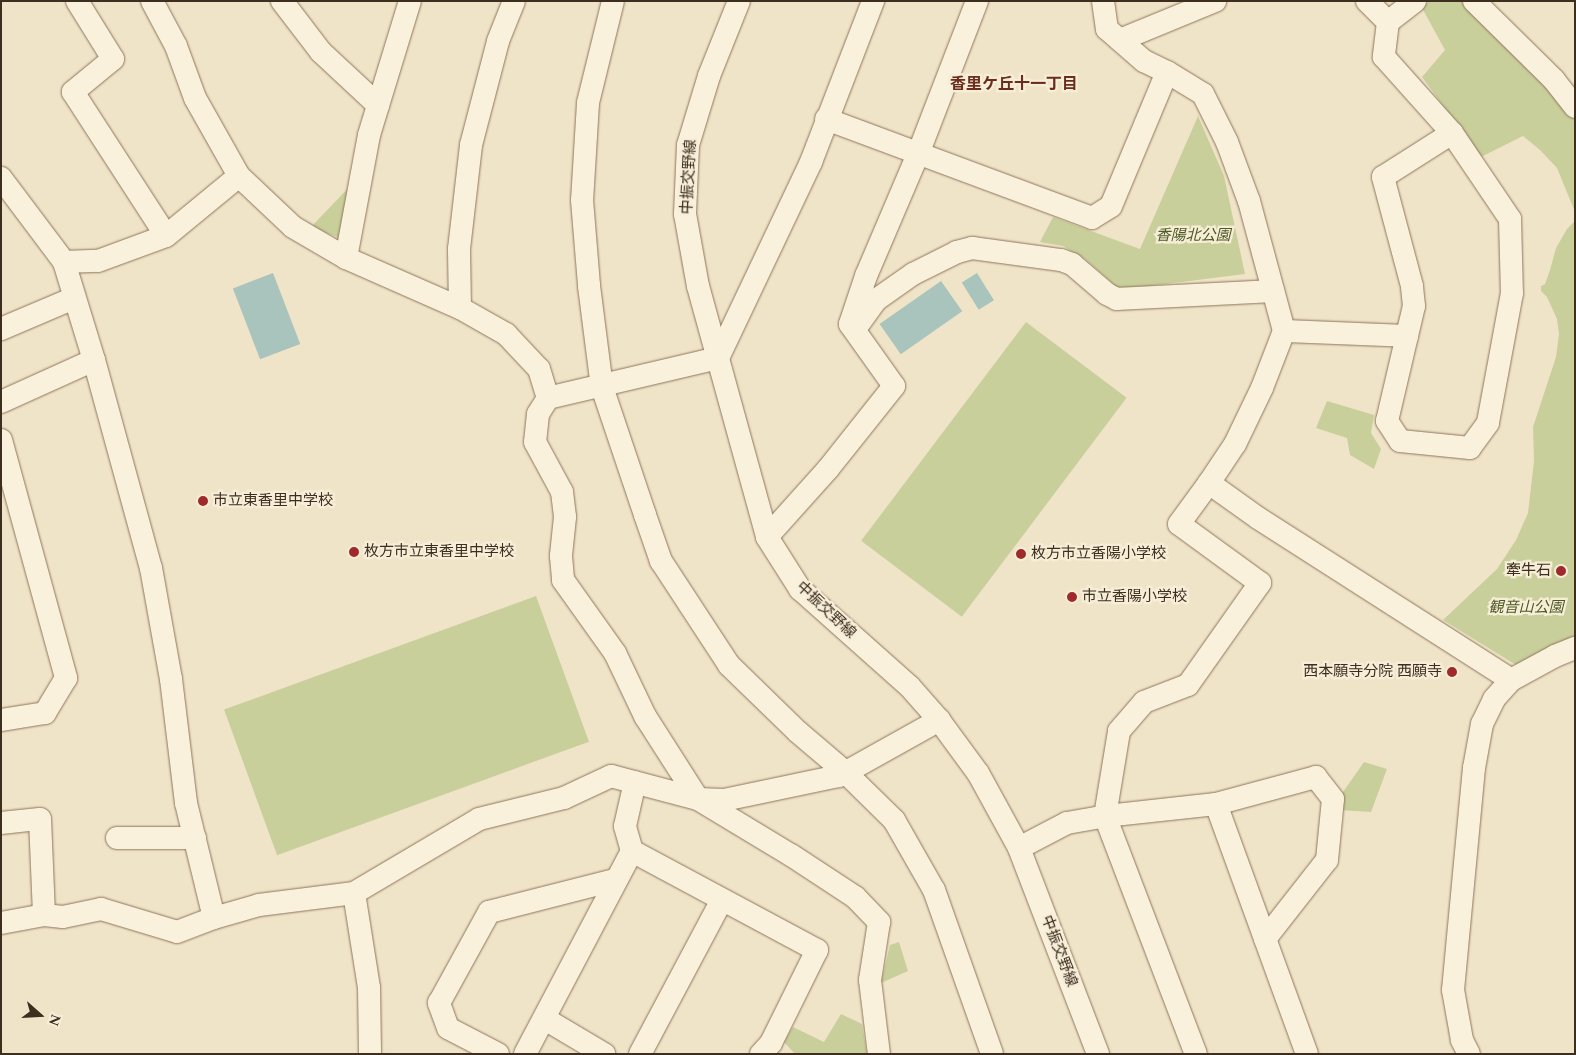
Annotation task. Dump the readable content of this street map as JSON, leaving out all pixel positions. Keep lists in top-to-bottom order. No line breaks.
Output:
{"streets":{"street":["中振交野線"]},"districts":["香里ケ丘十一丁目"],"parks":["香陽北公園","観音山公園"],"places":["市立東香里中学校","枚方市立東香里中学校","枚方市立香陽小学校","牽牛石","市立香陽小学校","西本願寺分院 西願寺"],"north":"right"}
